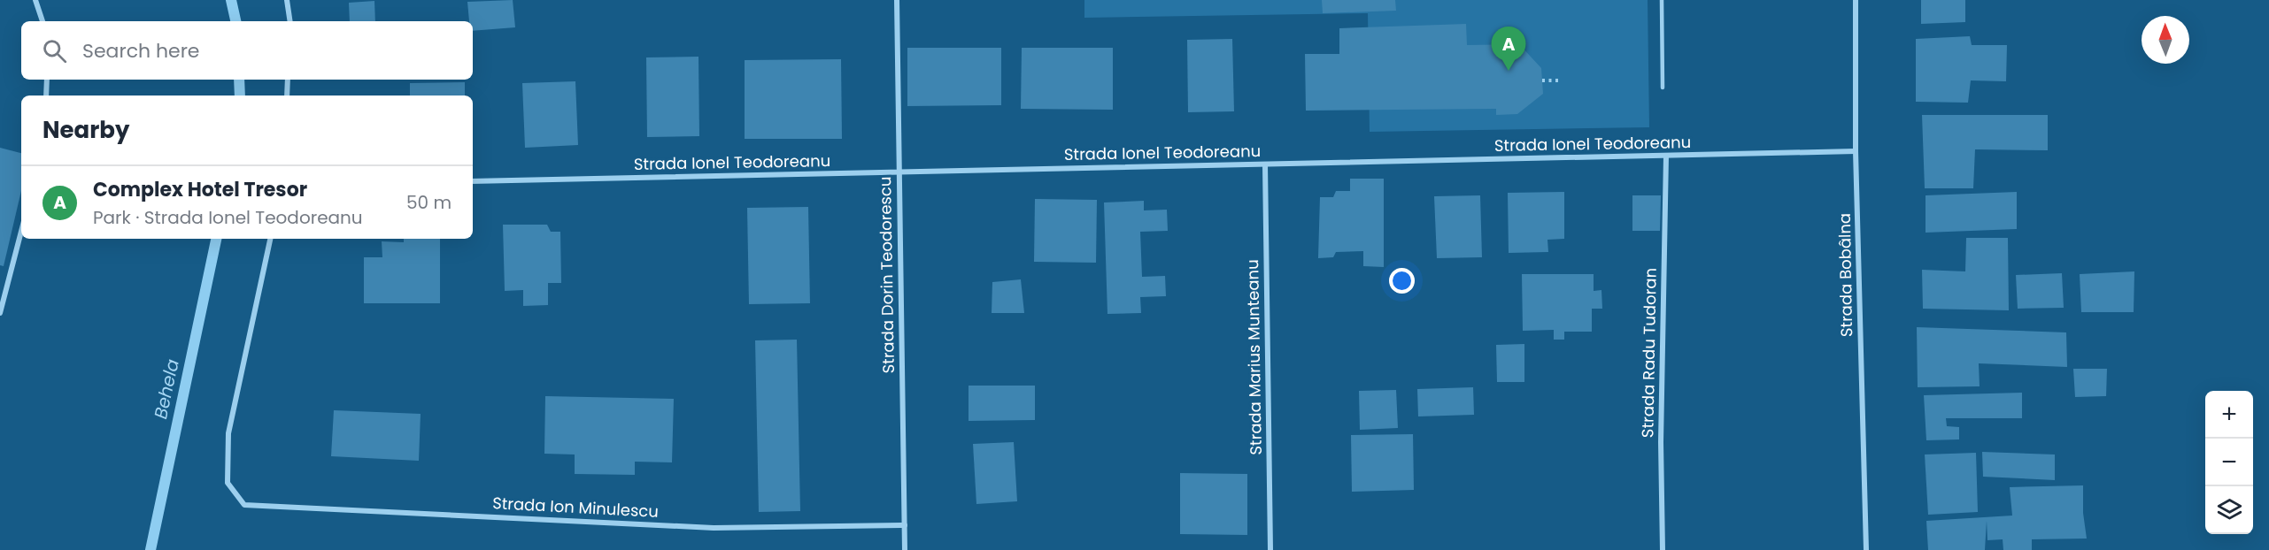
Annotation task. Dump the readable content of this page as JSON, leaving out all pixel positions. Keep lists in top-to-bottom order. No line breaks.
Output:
{"streets":{"street":["Strada Ionel Teodoreanu","Strada Dorin Teodorescu","Strada Bobâlna","Strada Radu Tudoran","Strada Marius Munteanu","Strada Ion Minulescu"]},"crossings":[["Strada Ionel Teodoreanu","Strada Dorin Teodorescu"],["Strada Ionel Teodoreanu","Strada Bobâlna"],["Strada Ionel Teodoreanu","Strada Radu Tudoran"],["Strada Ionel Teodoreanu","Strada Marius Munteanu"],["Strada Dorin Teodorescu","Strada Ion Minulescu"]],"water":["Behela"],"north":"top","page":{"search":"Search here","pins":"A","heading":"Nearby","list":[{"mark":"A","name":"Complex Hotel Tresor","note":"Park · Strada Ionel Teodoreanu","value":"50 m"}],"map_buttons":["+","−"]}}
